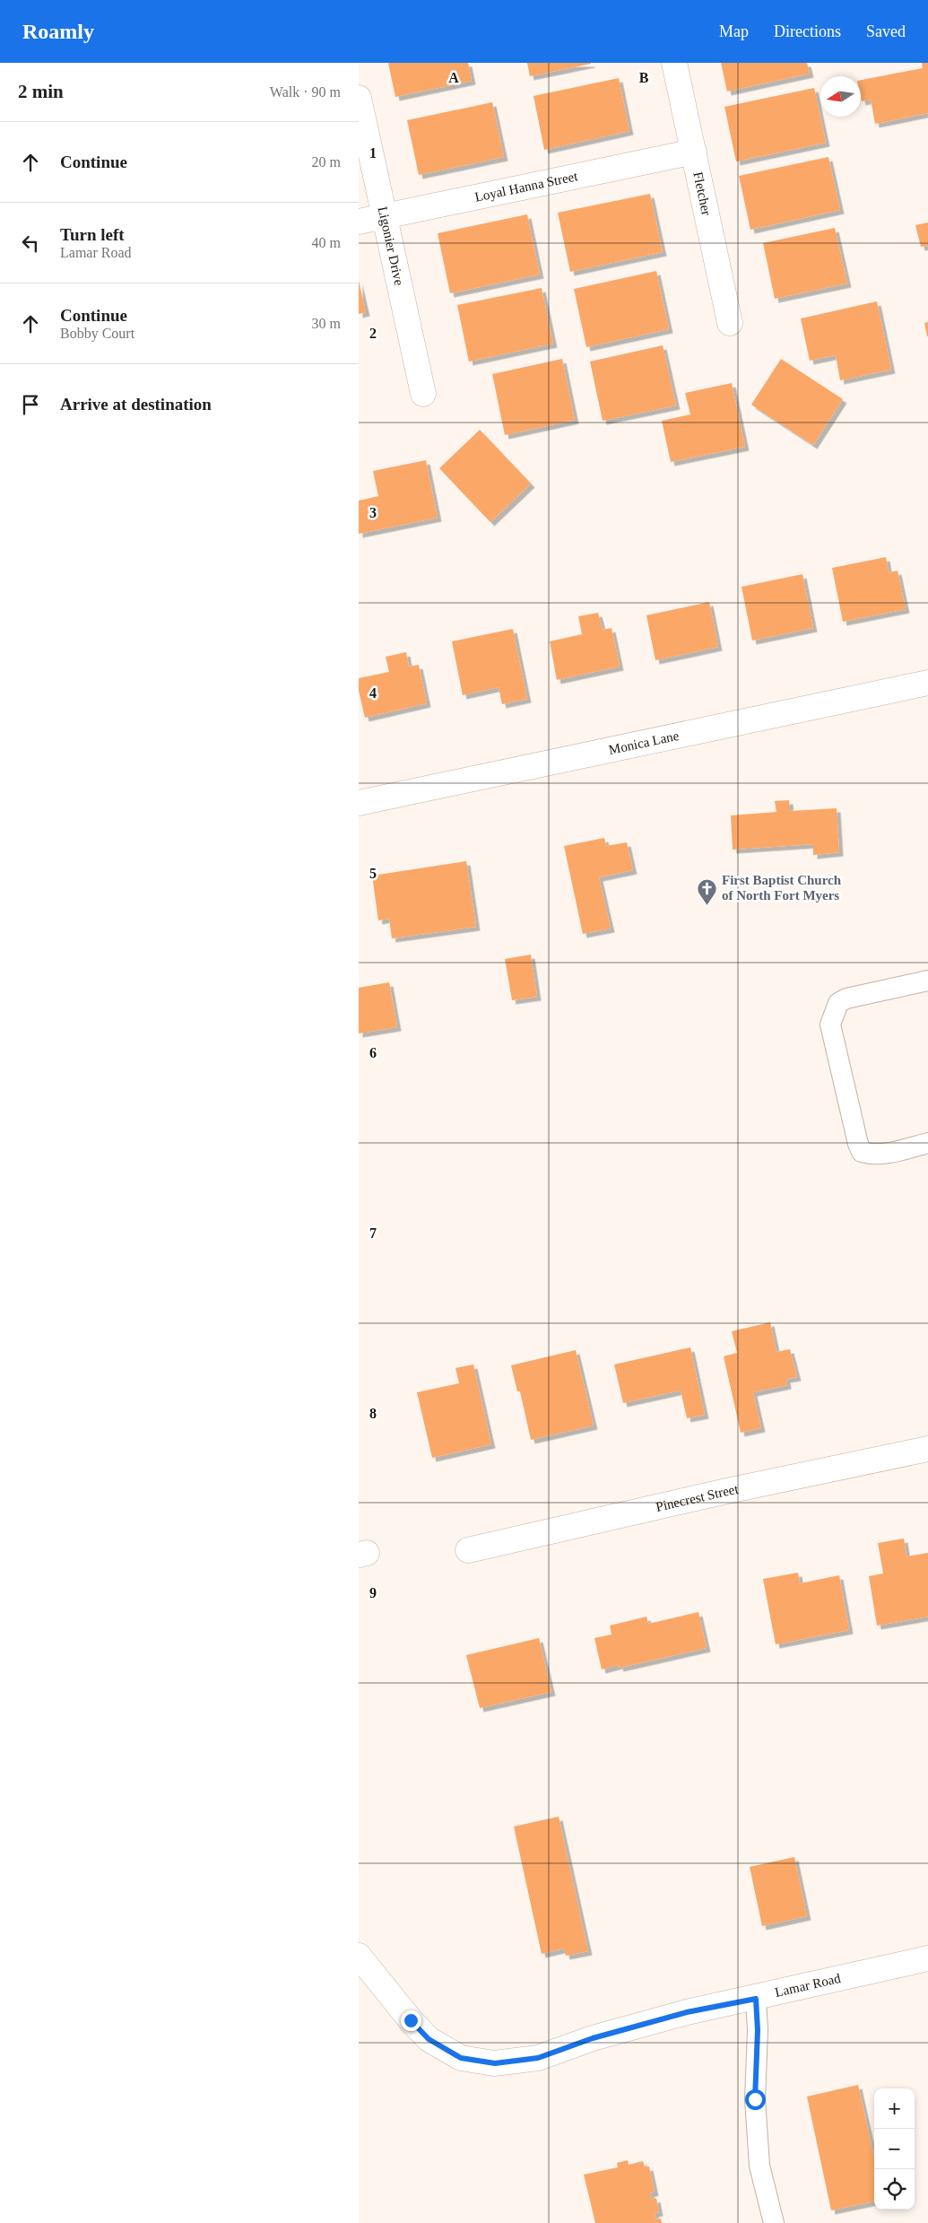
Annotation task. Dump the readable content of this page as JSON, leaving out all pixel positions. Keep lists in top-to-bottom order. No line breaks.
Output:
{"streets":{"street":["Loyal Hanna Street","Fletcher","Ligonier Drive","Monica Lane","Pinecrest Street","Lamar Road"]},"crossings":[["Loyal Hanna Street","Fletcher"],["Loyal Hanna Street","Ligonier Drive"]],"places":{"church":["First Baptist Church of North Fort Myers"]},"north":"left","page":{"header":"Roamly","nav":["Map","Directions","Saved"],"heading":["2 min","Walk · 90 m"],"list":[["Continue","20 m"],["Turn left","Lamar Road","40 m"],["Continue","Bobby Court","30 m"],"Arrive at destination"],"map_buttons":["+","−"]},"grid":{"columns":["A","B"],"rows":["1","2","3","4","5","6","7","8","9"]}}
